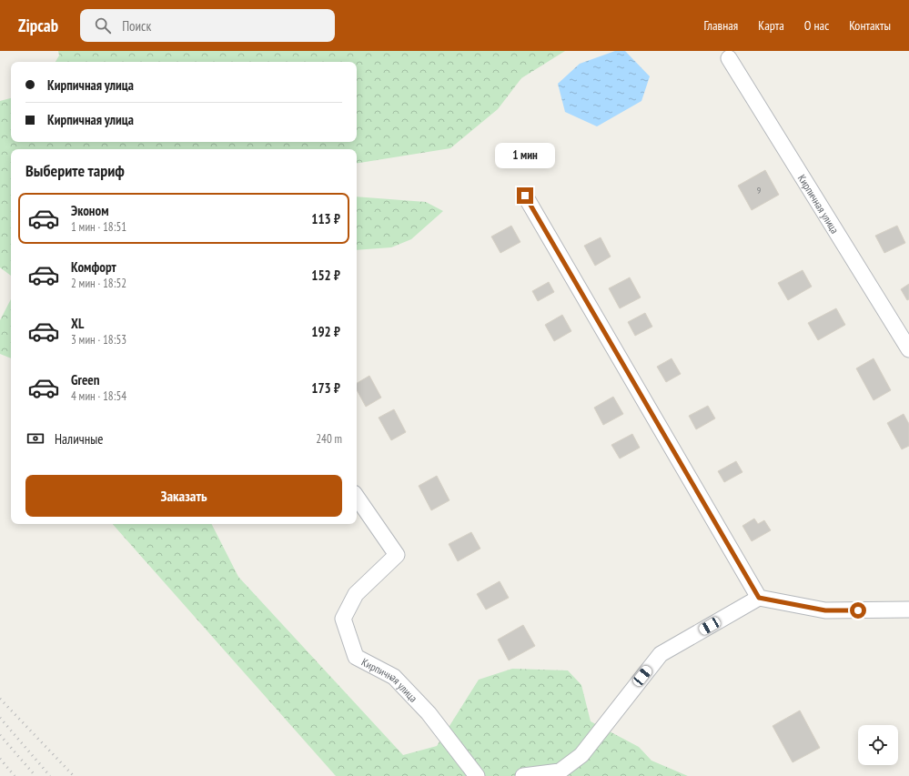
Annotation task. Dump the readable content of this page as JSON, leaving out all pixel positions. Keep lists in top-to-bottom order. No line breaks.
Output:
{"streets":{"street":["Кирпичная улица"]},"house_numbers":["9"],"page":{"header":"Zipcab","search":"Поиск","nav":["Главная","Карта","О нас","Контакты"],"banner":["Кирпичная улица","Кирпичная улица"],"bubble":"1 мин","heading":"Выберите тариф","list":[{"name":"Эконом","note":"1 мин · 18:51","value":"113 ₽"},{"name":"Комфорт","note":"2 мин · 18:52","value":"152 ₽"},{"name":"XL","note":"3 мин · 18:53","value":"192 ₽"},{"name":"Green","note":"4 мин · 18:54","value":"173 ₽"}],"pay":["Наличные","240 m"],"buttons":"Заказать"}}
